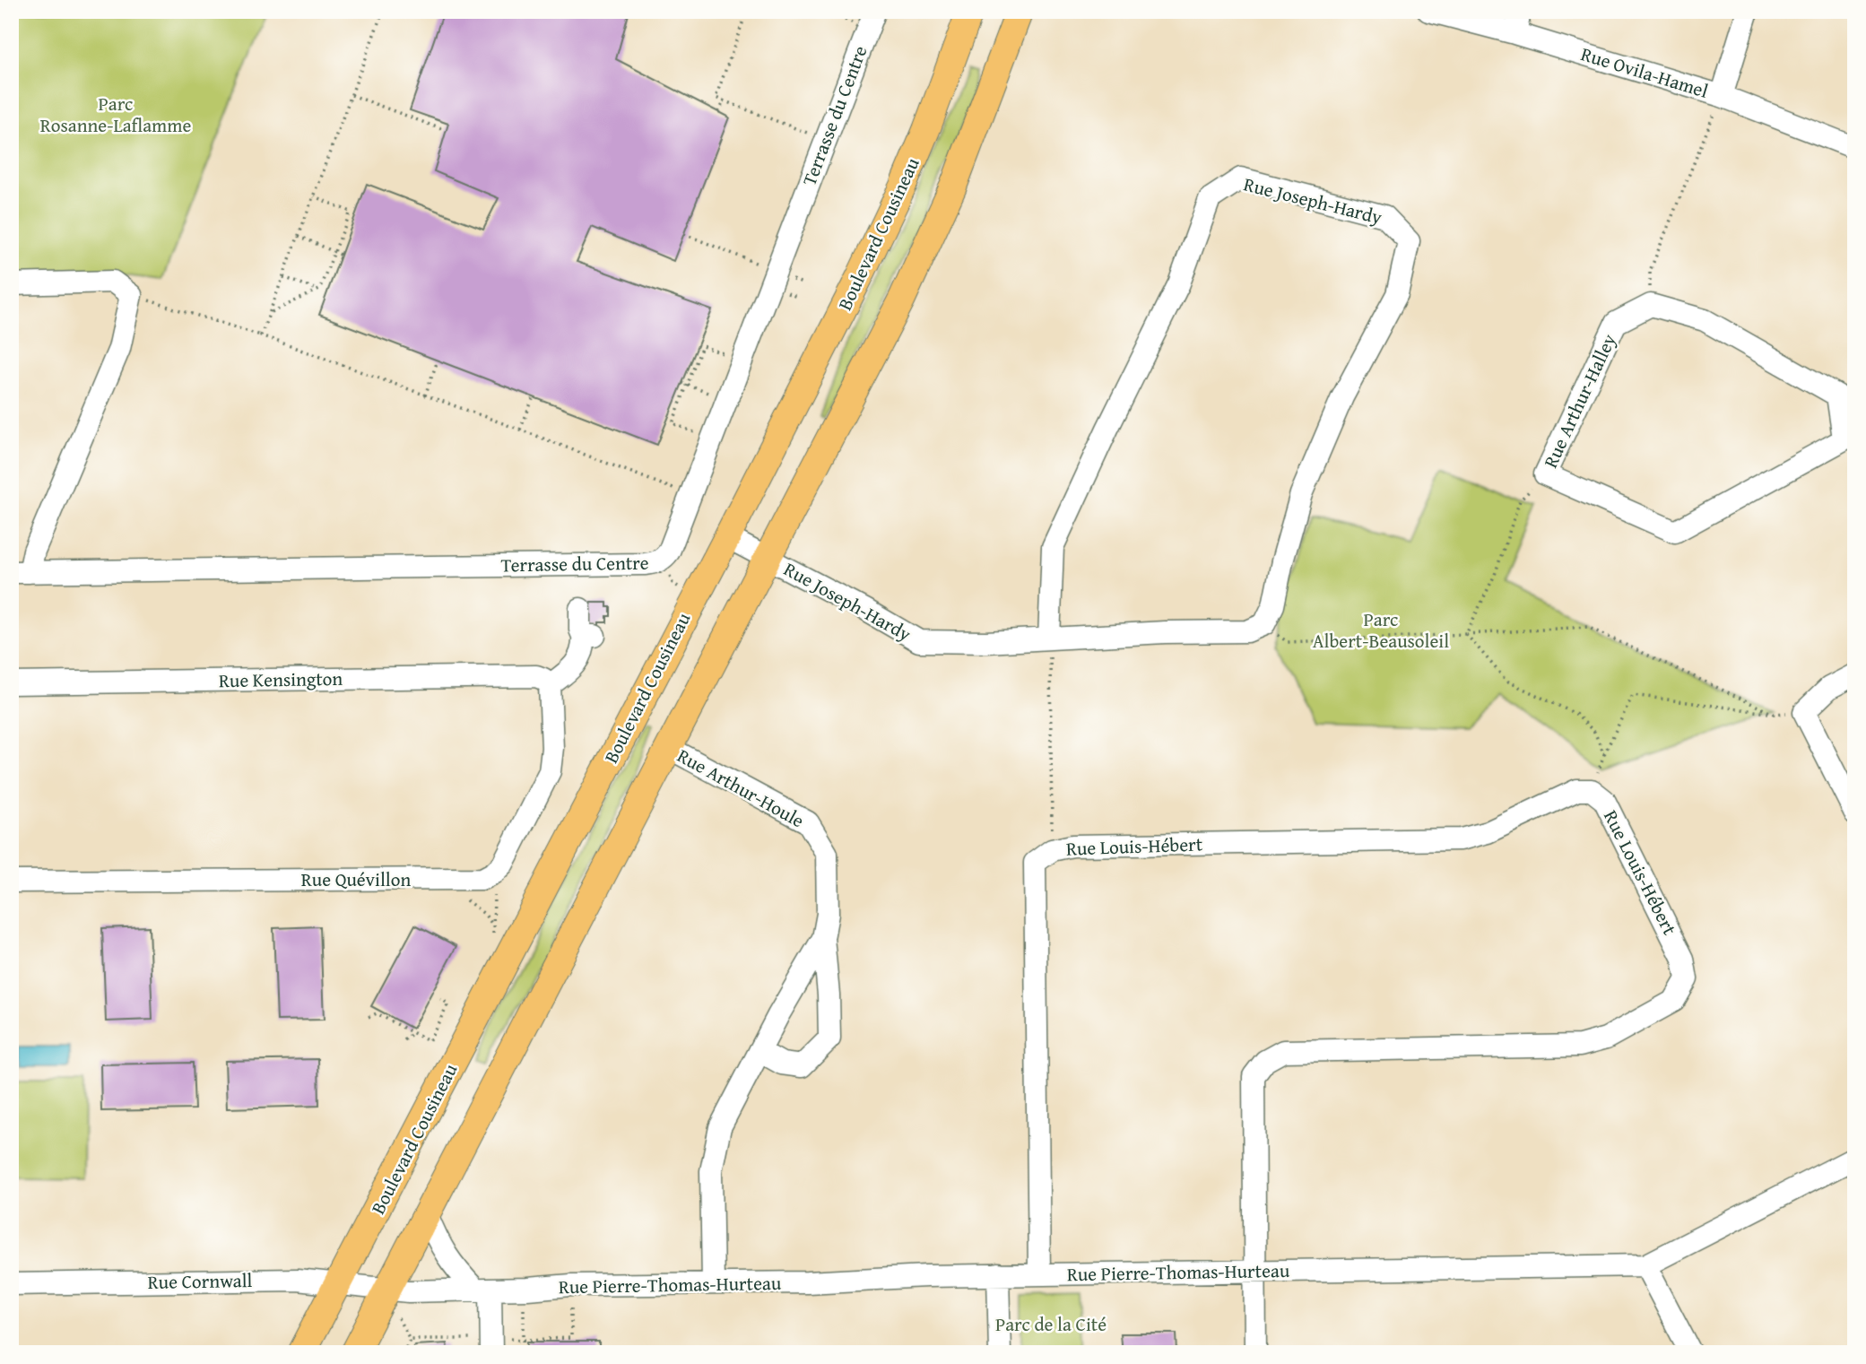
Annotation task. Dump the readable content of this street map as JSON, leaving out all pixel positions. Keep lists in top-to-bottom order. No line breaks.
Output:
{"streets":{"main road":["Boulevard Cousineau"],"street":["Rue Ovila-Hamel","Terrasse du Centre","Rue Joseph-Hardy","Rue Arthur-Halley","Rue Kensington","Rue Arthur-Houle","Rue Louis-Hébert","Rue Quévillon","Rue Pierre-Thomas-Hurteau","Rue Cornwall"]},"crossings":[["Rue Joseph-Hardy","Boulevard Cousineau"],["Boulevard Cousineau","Rue Cornwall"],["Rue Kensington","Rue Quévillon"],["Rue Arthur-Houle","Rue Pierre-Thomas-Hurteau"],["Rue Louis-Hébert","Rue Pierre-Thomas-Hurteau"],["Rue Pierre-Thomas-Hurteau","Rue Cornwall"]],"parks":["Parc Rosanne-Laflamme","Parc Albert-Beausoleil","Parc de la Cité"]}
